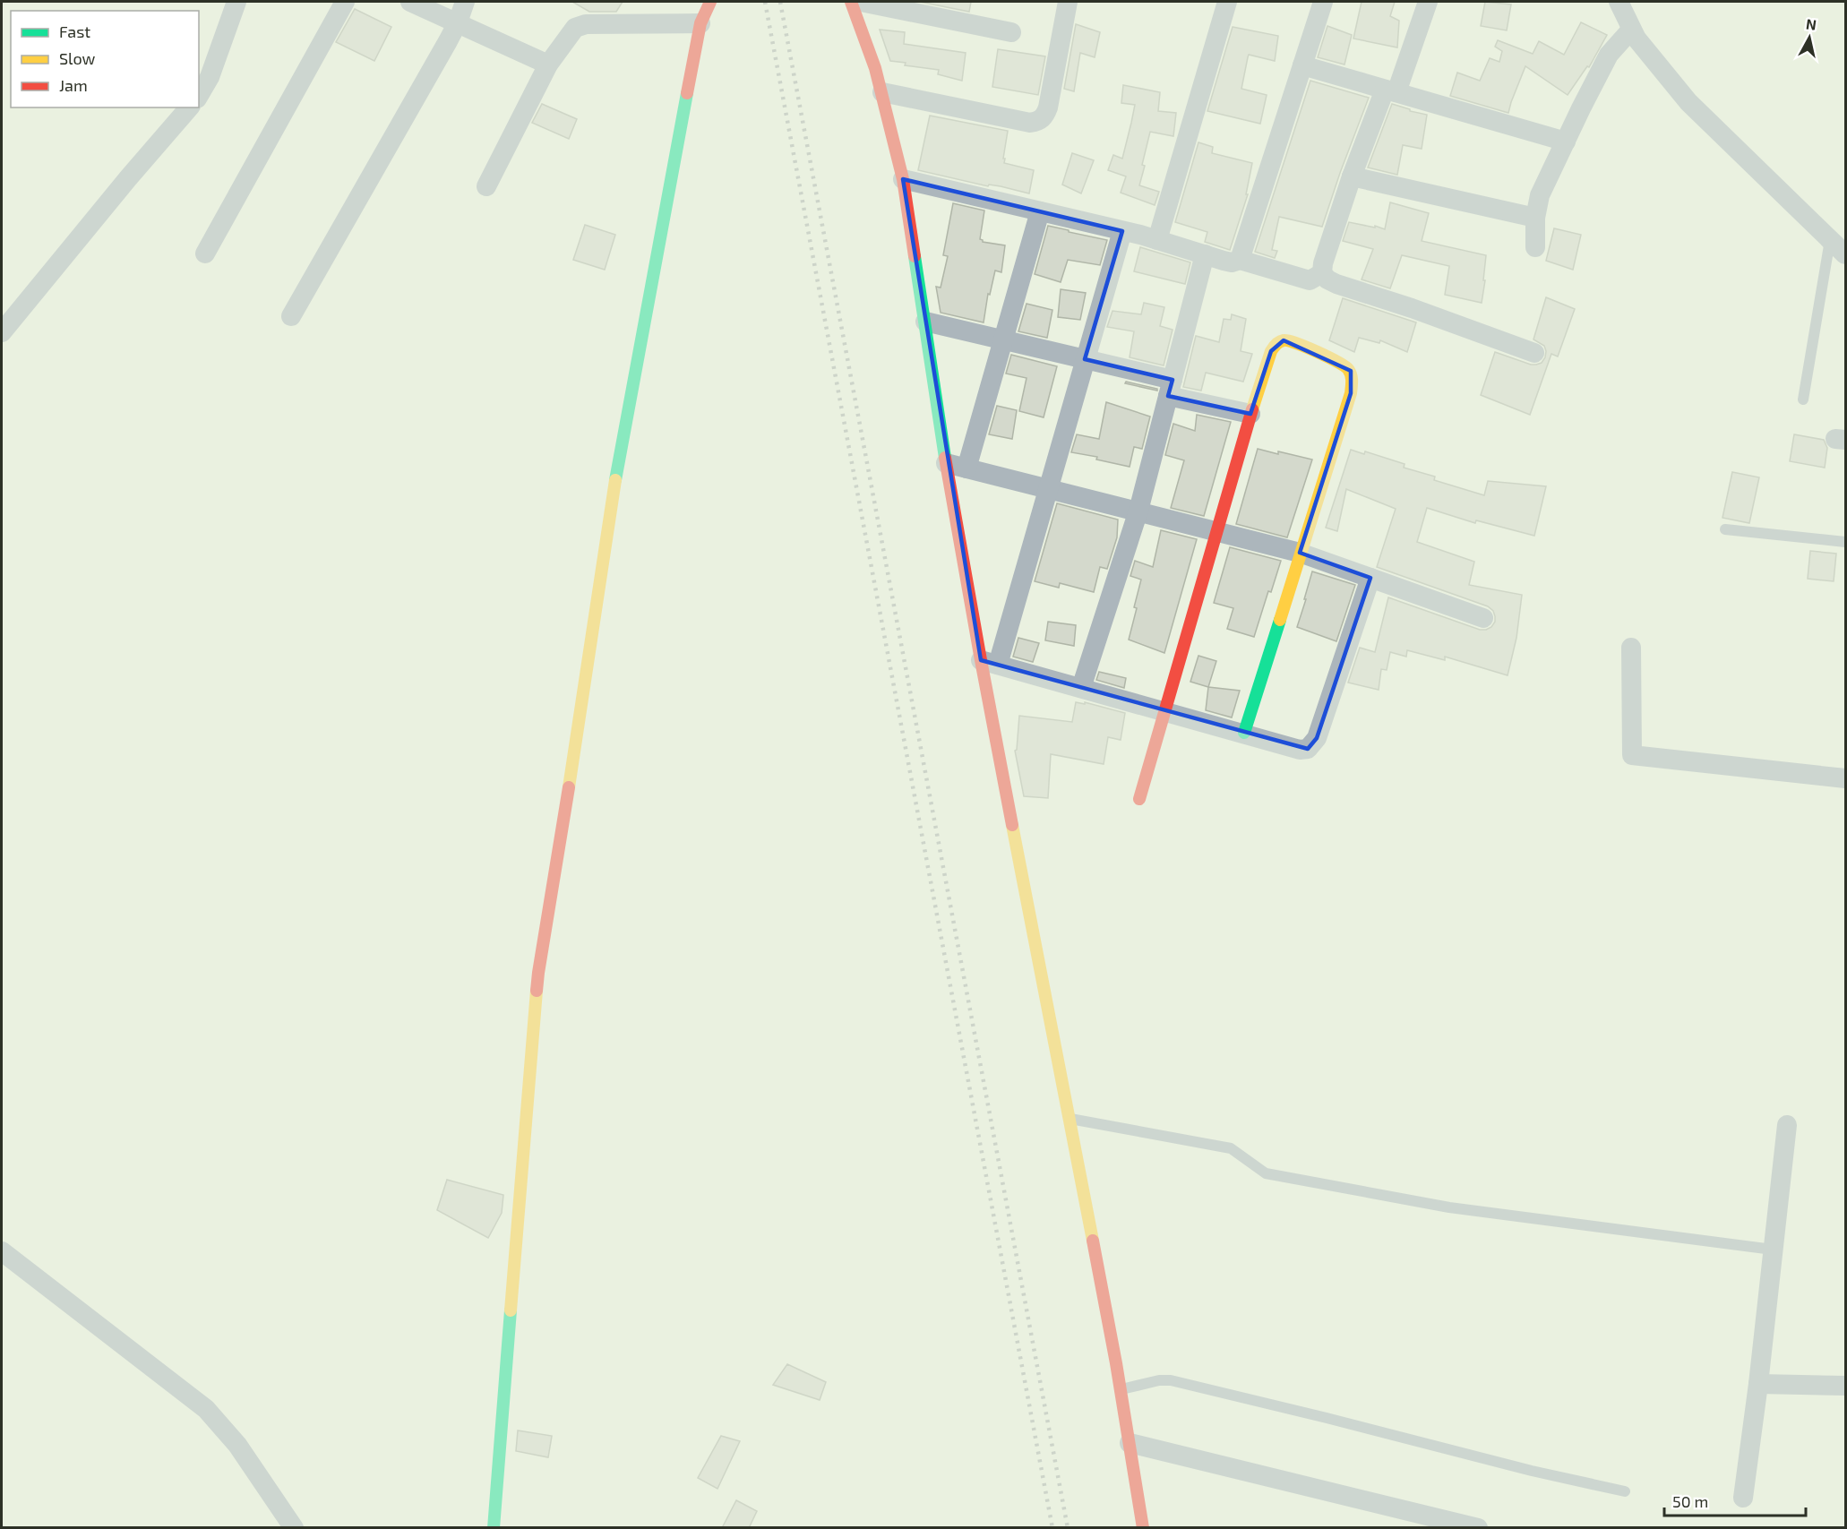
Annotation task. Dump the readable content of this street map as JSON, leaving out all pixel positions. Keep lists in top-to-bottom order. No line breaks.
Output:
{"legend":["Fast","Slow","Jam"],"scale_bar":"50 m","north":"top"}
